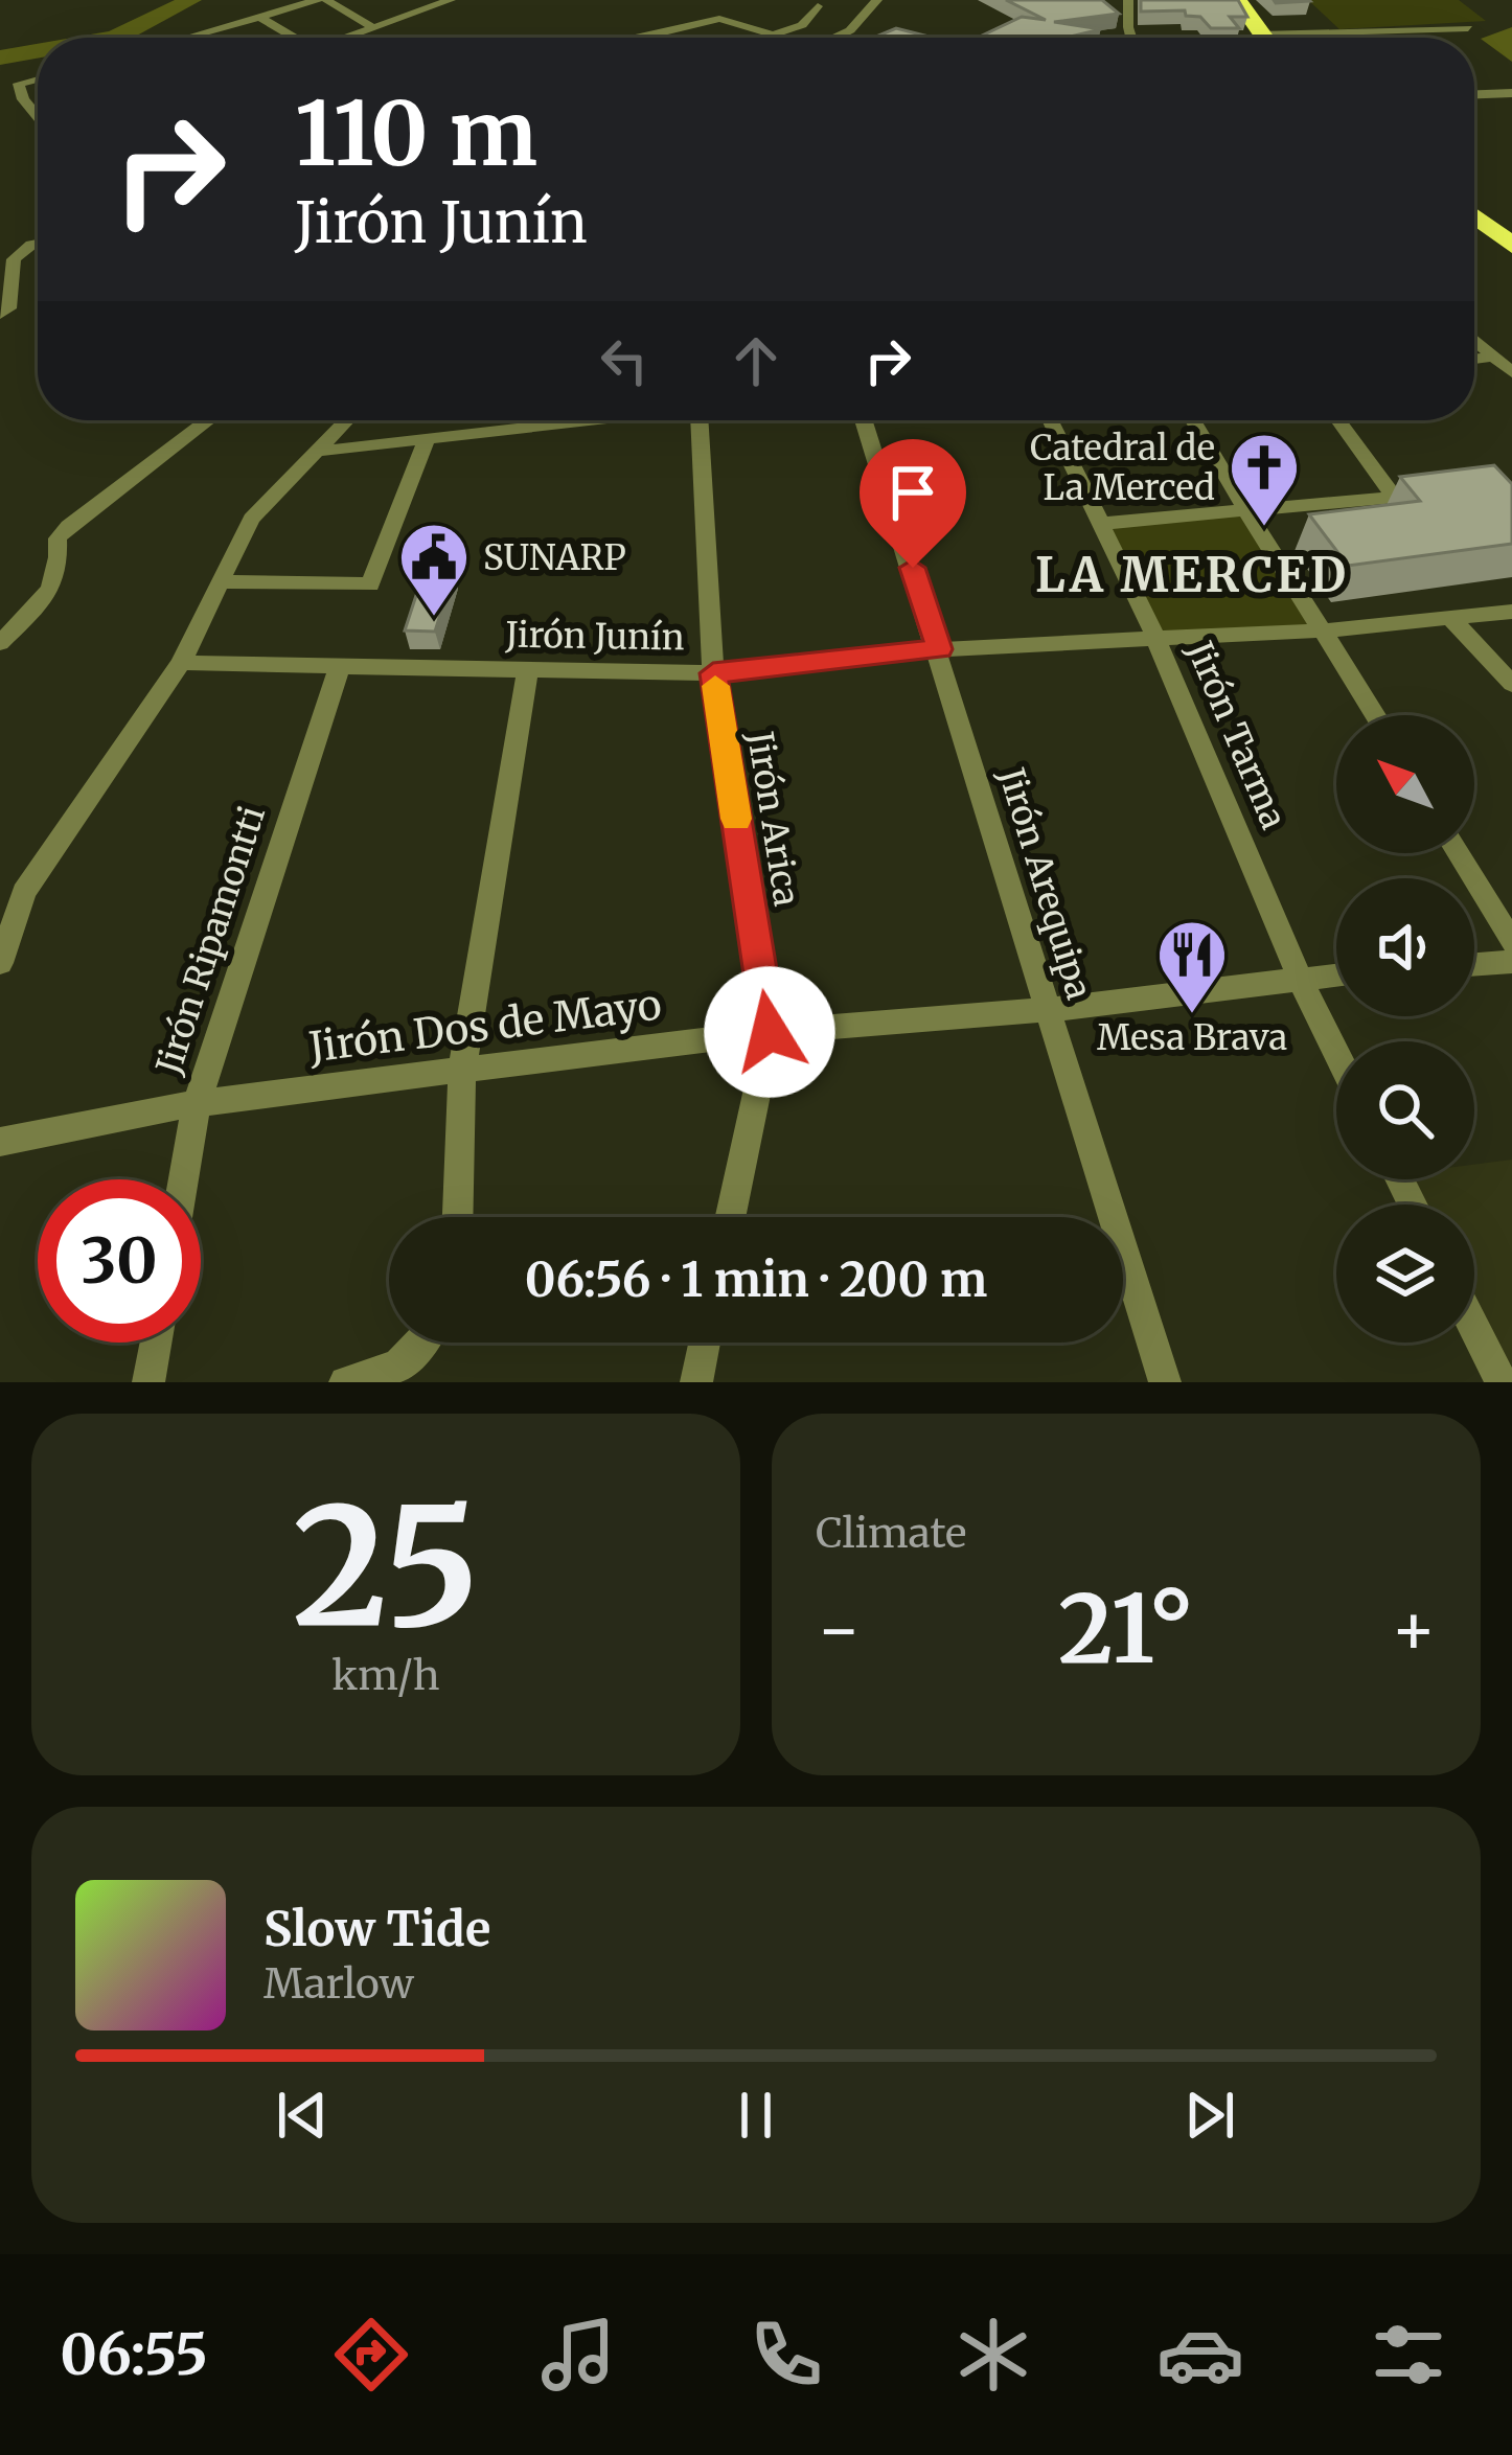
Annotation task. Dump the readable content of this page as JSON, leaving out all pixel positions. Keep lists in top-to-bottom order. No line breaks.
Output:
{"streets":{"street":["Jirón Junín","Jirón Tarma","Jirón Arica","Jirón Arequipa","Jirón Ripamontti","Jirón Dos de Mayo"]},"crossings":[["Jirón Junín","Jirón Tarma"],["Jirón Junín","Jirón Arica"],["Jirón Junín","Jirón Arequipa"],["Jirón Junín","Jirón Ripamontti"],["Jirón Tarma","Jirón Dos de Mayo"],["Jirón Arica","Jirón Dos de Mayo"],["Jirón Arequipa","Jirón Dos de Mayo"],["Jirón Ripamontti","Jirón Dos de Mayo"]],"districts":["LA MERCED"],"places":{"church":["Catedral de La Merced"],"public building":["SUNARP"],"restaurant":["Mesa Brava"]},"north":"top left","page":{"turn":["110 m","Jirón Junín"],"limit":"30","trip":"06:56 · 1 min · 200 m","tile":[["25","km/h"],"Climate"],"heat":["−","21°","+"],"song":["Slow Tide","Marlow"],"tabs":"06:55"}}
